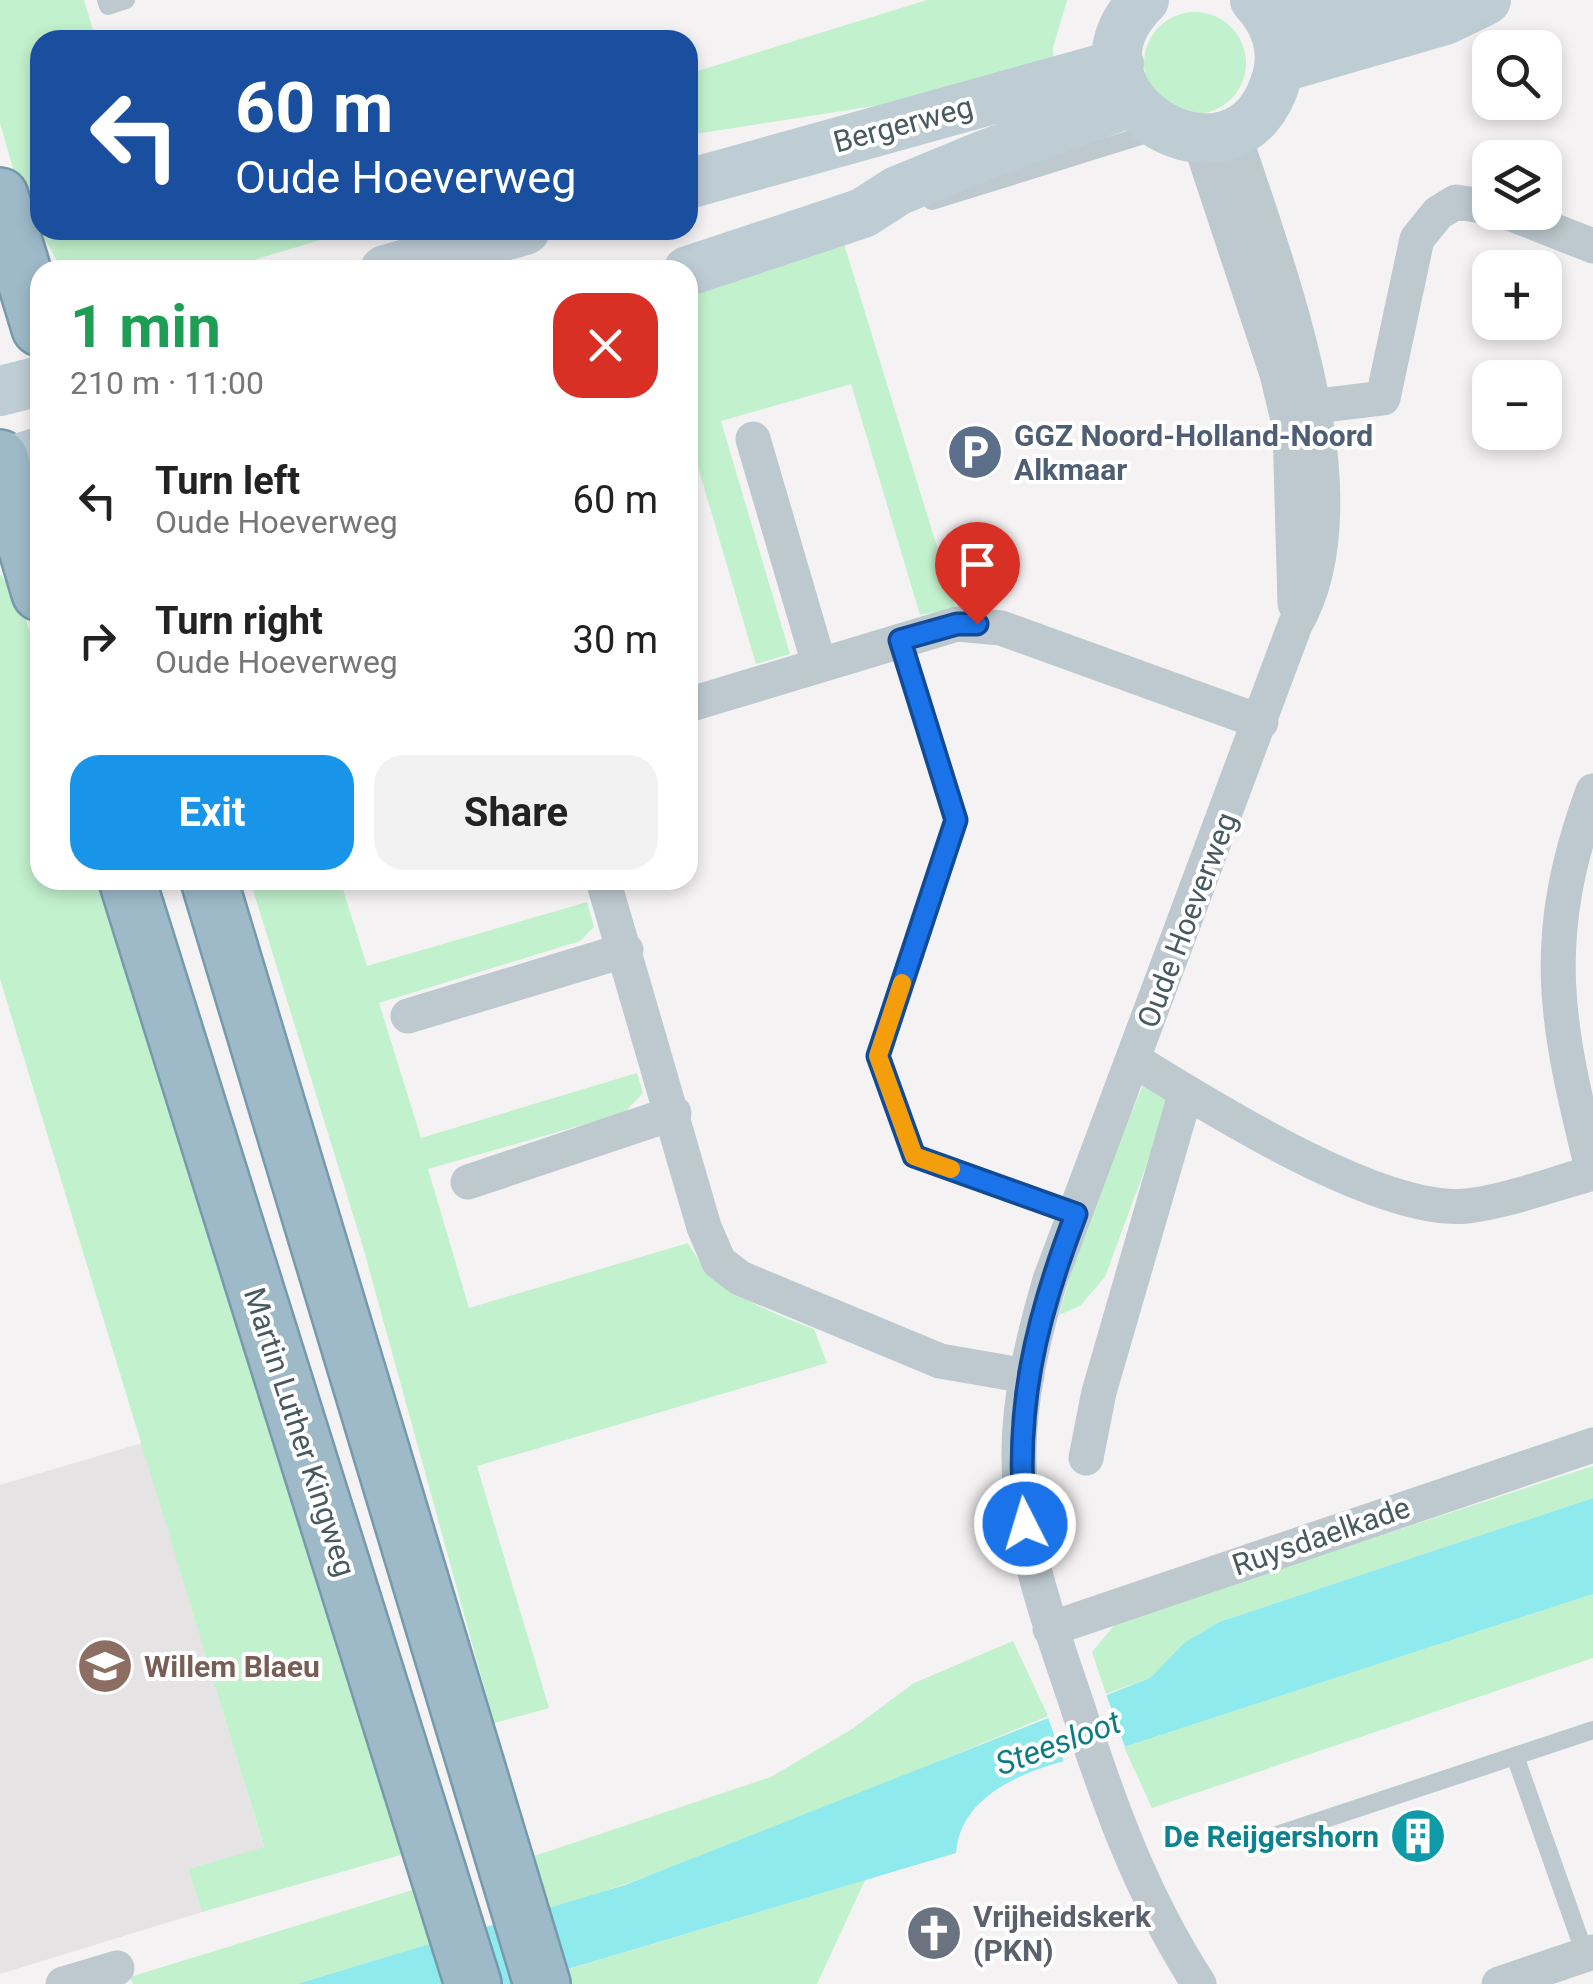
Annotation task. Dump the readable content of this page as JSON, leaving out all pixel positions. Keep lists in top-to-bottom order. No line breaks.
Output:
{"streets":{"highway":["Martin Luther Kingweg"],"main road":["Bergerweg"],"street":["Oude Hoeverweg","Ruysdaelkade"]},"crossings":[["Bergerweg","Oude Hoeverweg"],["Oude Hoeverweg","Ruysdaelkade"]],"water":["Steesloot"],"places":{"parking":["GGZ Noord-Holland-Noord Alkmaar"],"school or university":["Willem Blaeu"],"building":["De Reijgershorn"],"church":["Vrijheidskerk (PKN)"]},"page":{"map_buttons":["+","−"],"turn":["60 m","Oude Hoeverweg"],"heading":["1 min","210 m · 11:00"],"list":[{"name":"Turn left","note":"Oude Hoeverweg","value":"60 m"},{"name":"Turn right","note":"Oude Hoeverweg","value":"30 m"}],"buttons":["Exit","Share"]}}
